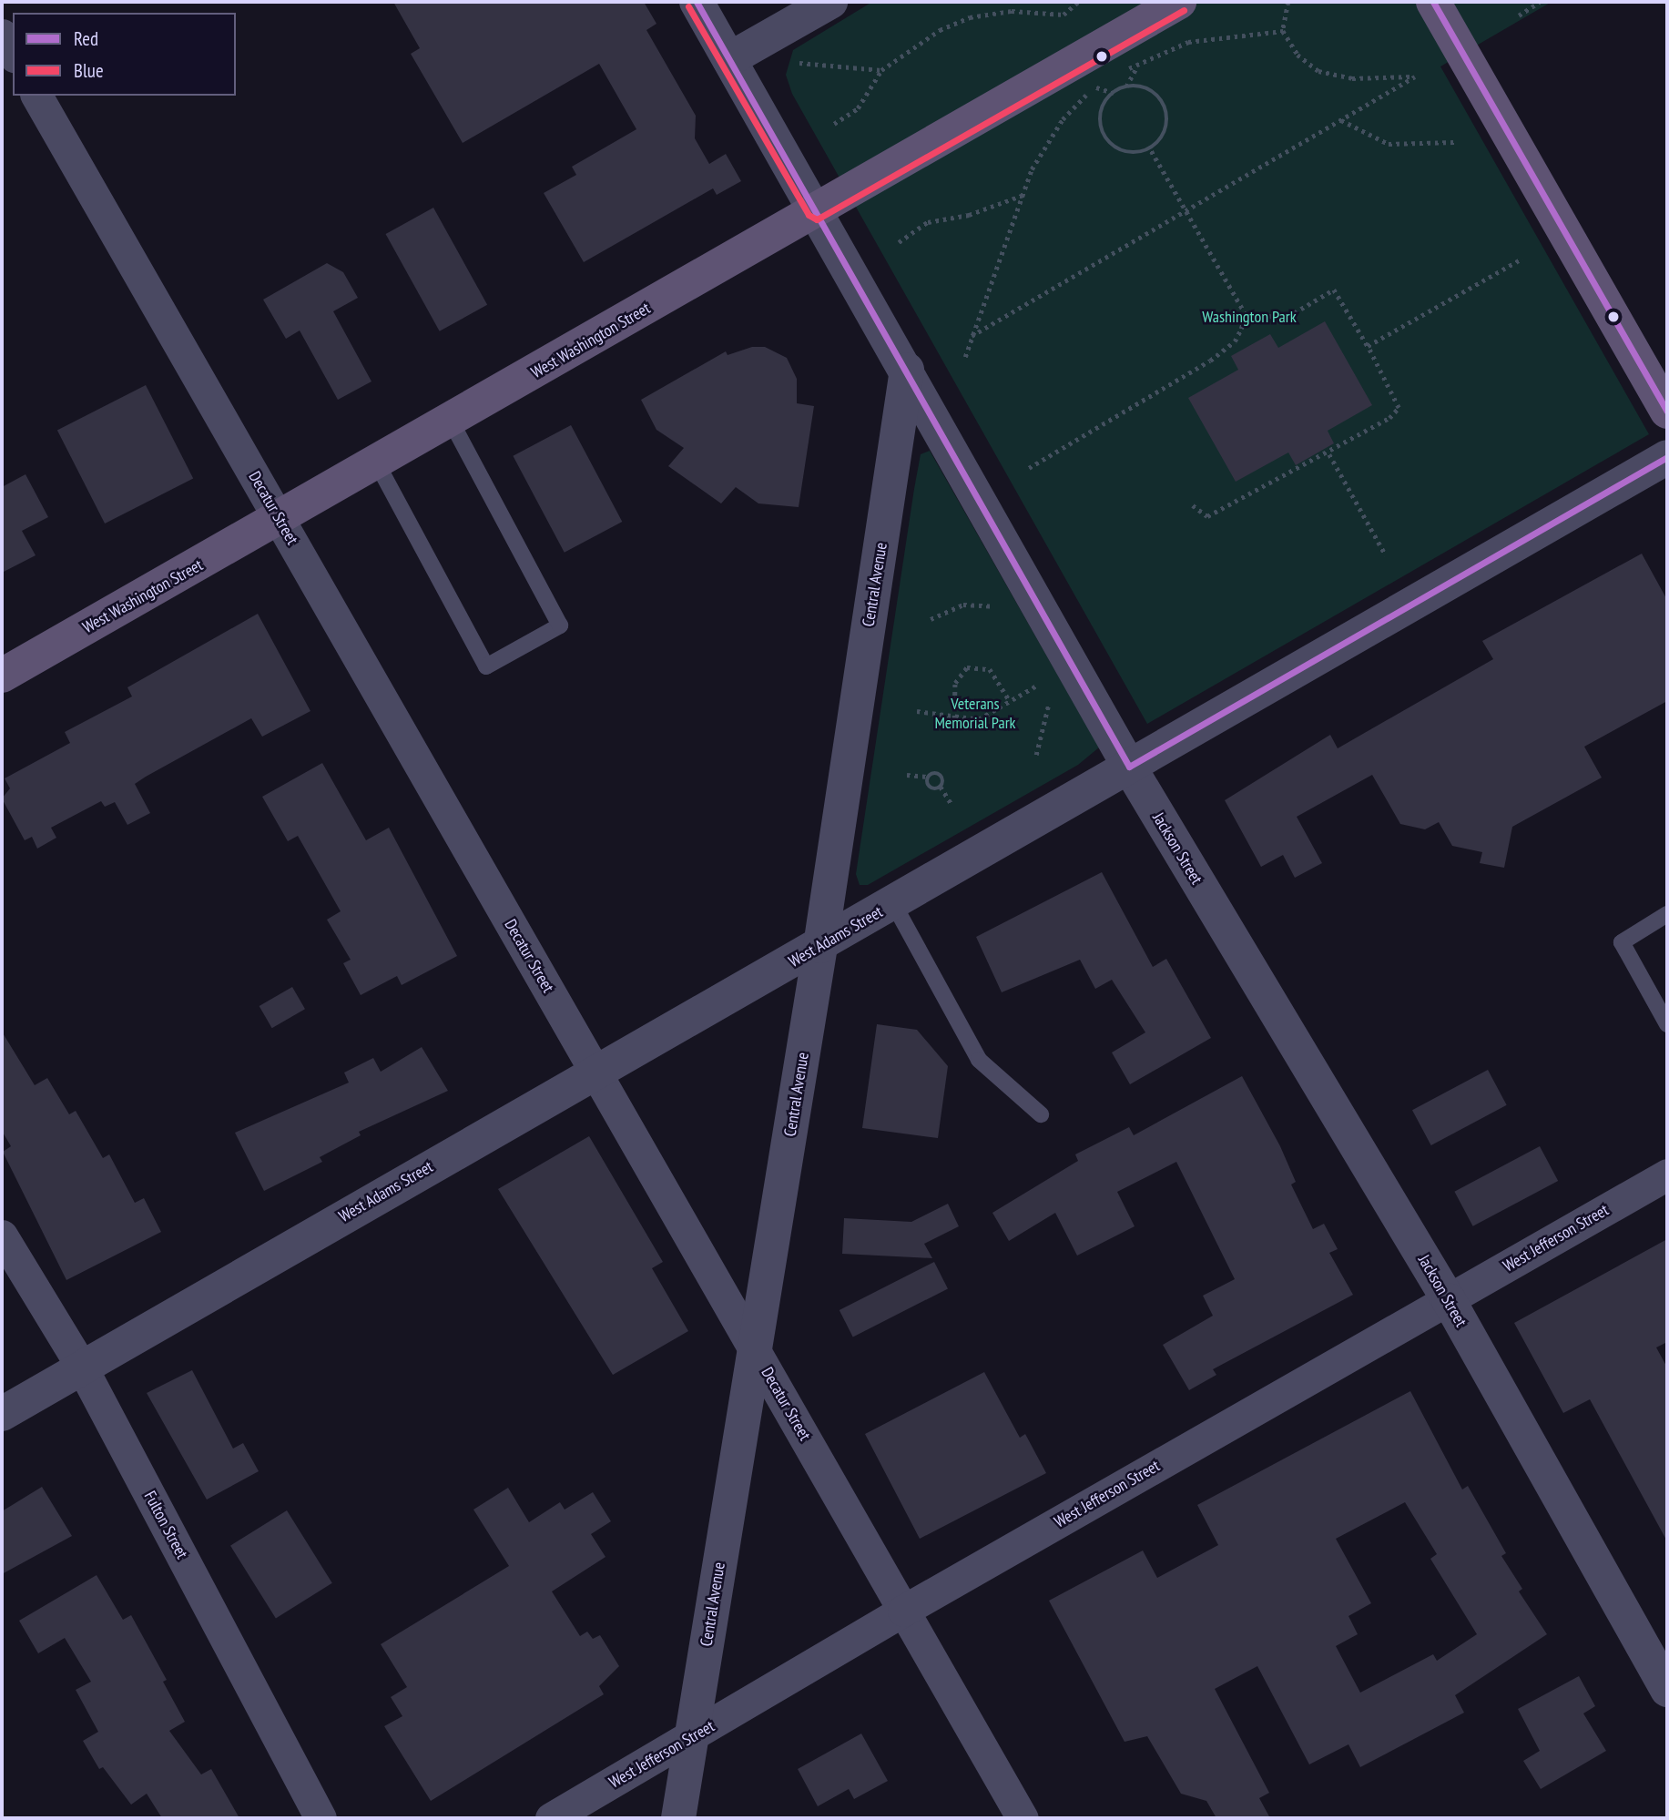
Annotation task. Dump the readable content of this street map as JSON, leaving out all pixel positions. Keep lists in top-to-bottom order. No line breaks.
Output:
{"streets":{"main road":["West Washington Street"],"street":["Decatur Street","Central Avenue","Jackson Street","West Adams Street","West Jefferson Street","Fulton Street"]},"crossings":[["West Washington Street","Decatur Street"],["West Washington Street","Jackson Street"],["Decatur Street","Central Avenue"],["Decatur Street","West Adams Street"],["Decatur Street","West Jefferson Street"],["Central Avenue","Jackson Street"],["Central Avenue","West Adams Street"],["Central Avenue","West Jefferson Street"],["Jackson Street","West Adams Street"],["Jackson Street","West Jefferson Street"],["West Adams Street","Fulton Street"]],"parks":["Washington Park","Veterans Memorial Park"],"lines":["transit line Red","transit line Blue"],"legend":["Red","Blue"]}
